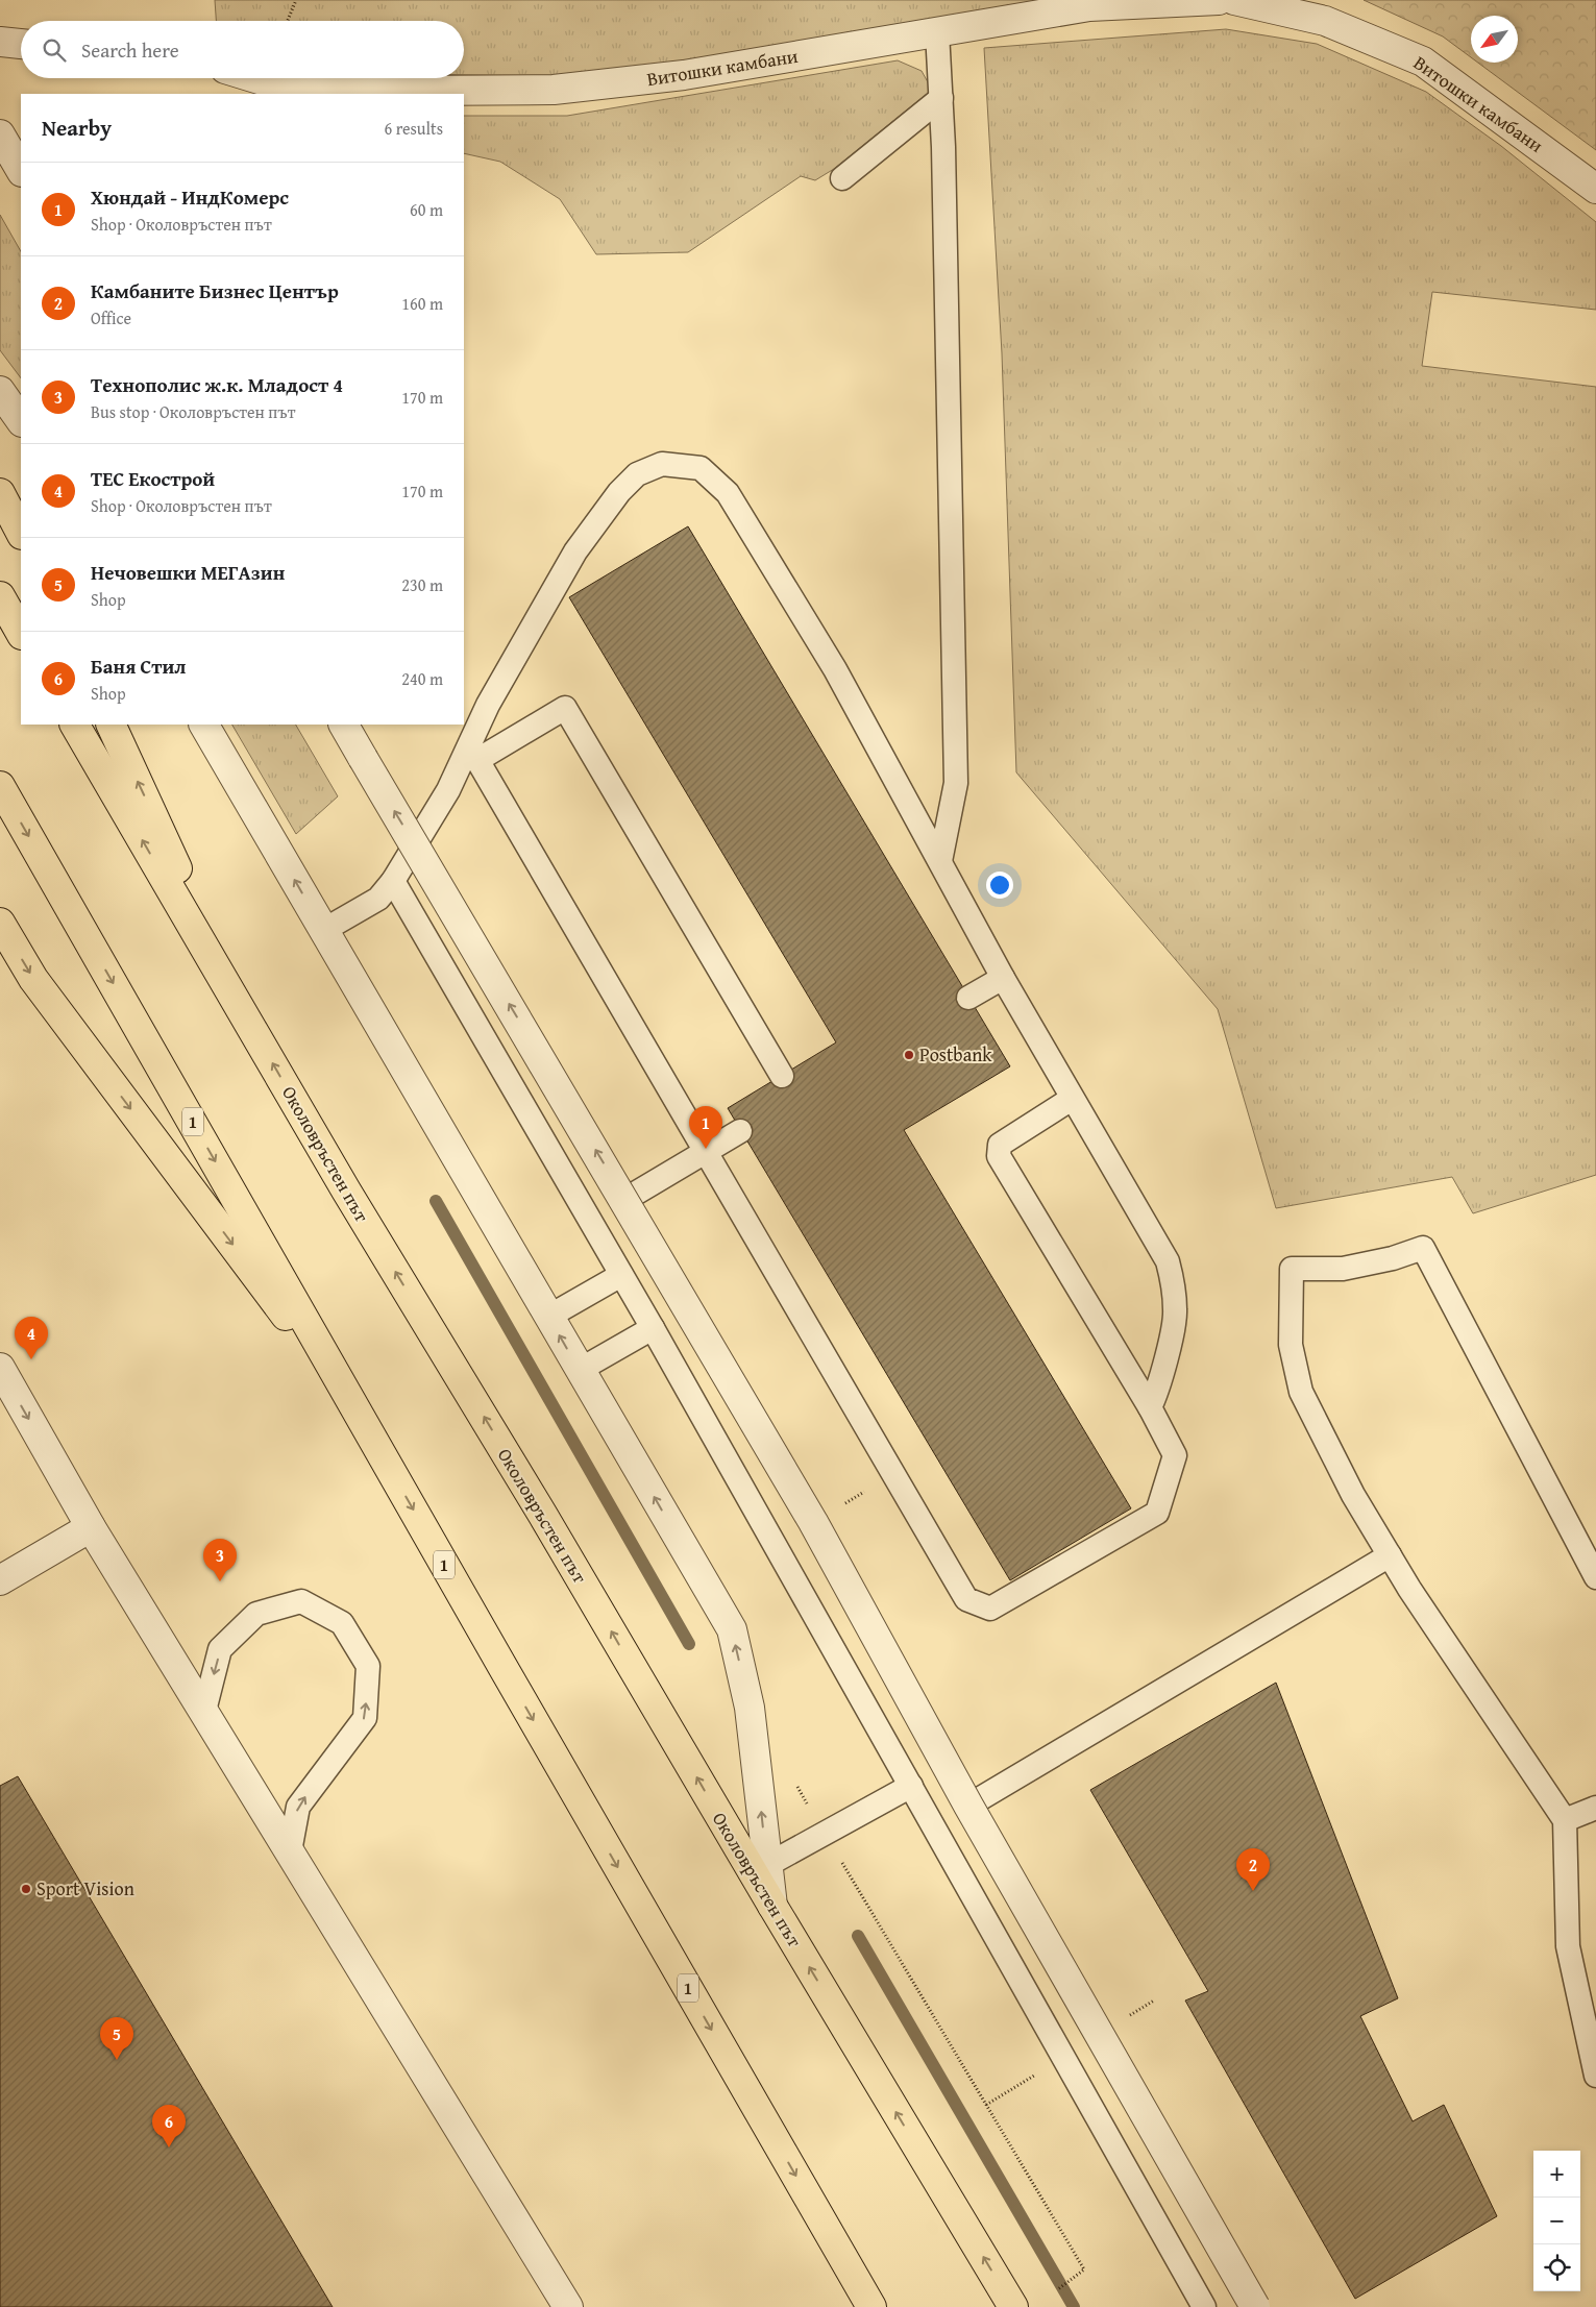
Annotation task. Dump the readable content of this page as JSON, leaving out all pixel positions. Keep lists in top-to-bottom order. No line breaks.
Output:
{"streets":{"highway":["1","Околовръстен път"],"street":["Витошки камбани"]},"places":["Postbank","Sport Vision"],"north":"bottom left","page":{"search":"Search here","heading":["Nearby","6 results"],"list":[{"mark":"1","name":"Хюндай - ИндКомерс","note":"Shop · Околовръстен път","value":"60 m"},{"mark":"2","name":"Камбаните Бизнес Център","note":"Office","value":"160 m"},{"mark":"3","name":"Технополис ж.к. Младост 4","note":"Bus stop · Околовръстен път","value":"170 m"},{"mark":"4","name":"ТЕС Екострой","note":"Shop · Околовръстен път","value":"170 m"},{"mark":"5","name":"Нечовешки МЕГАзин","note":"Shop","value":"230 m"},{"mark":"6","name":"Баня Стил","note":"Shop","value":"240 m"}],"pins":["1","4","3","2","5","6"],"map_buttons":["+","−"]}}
